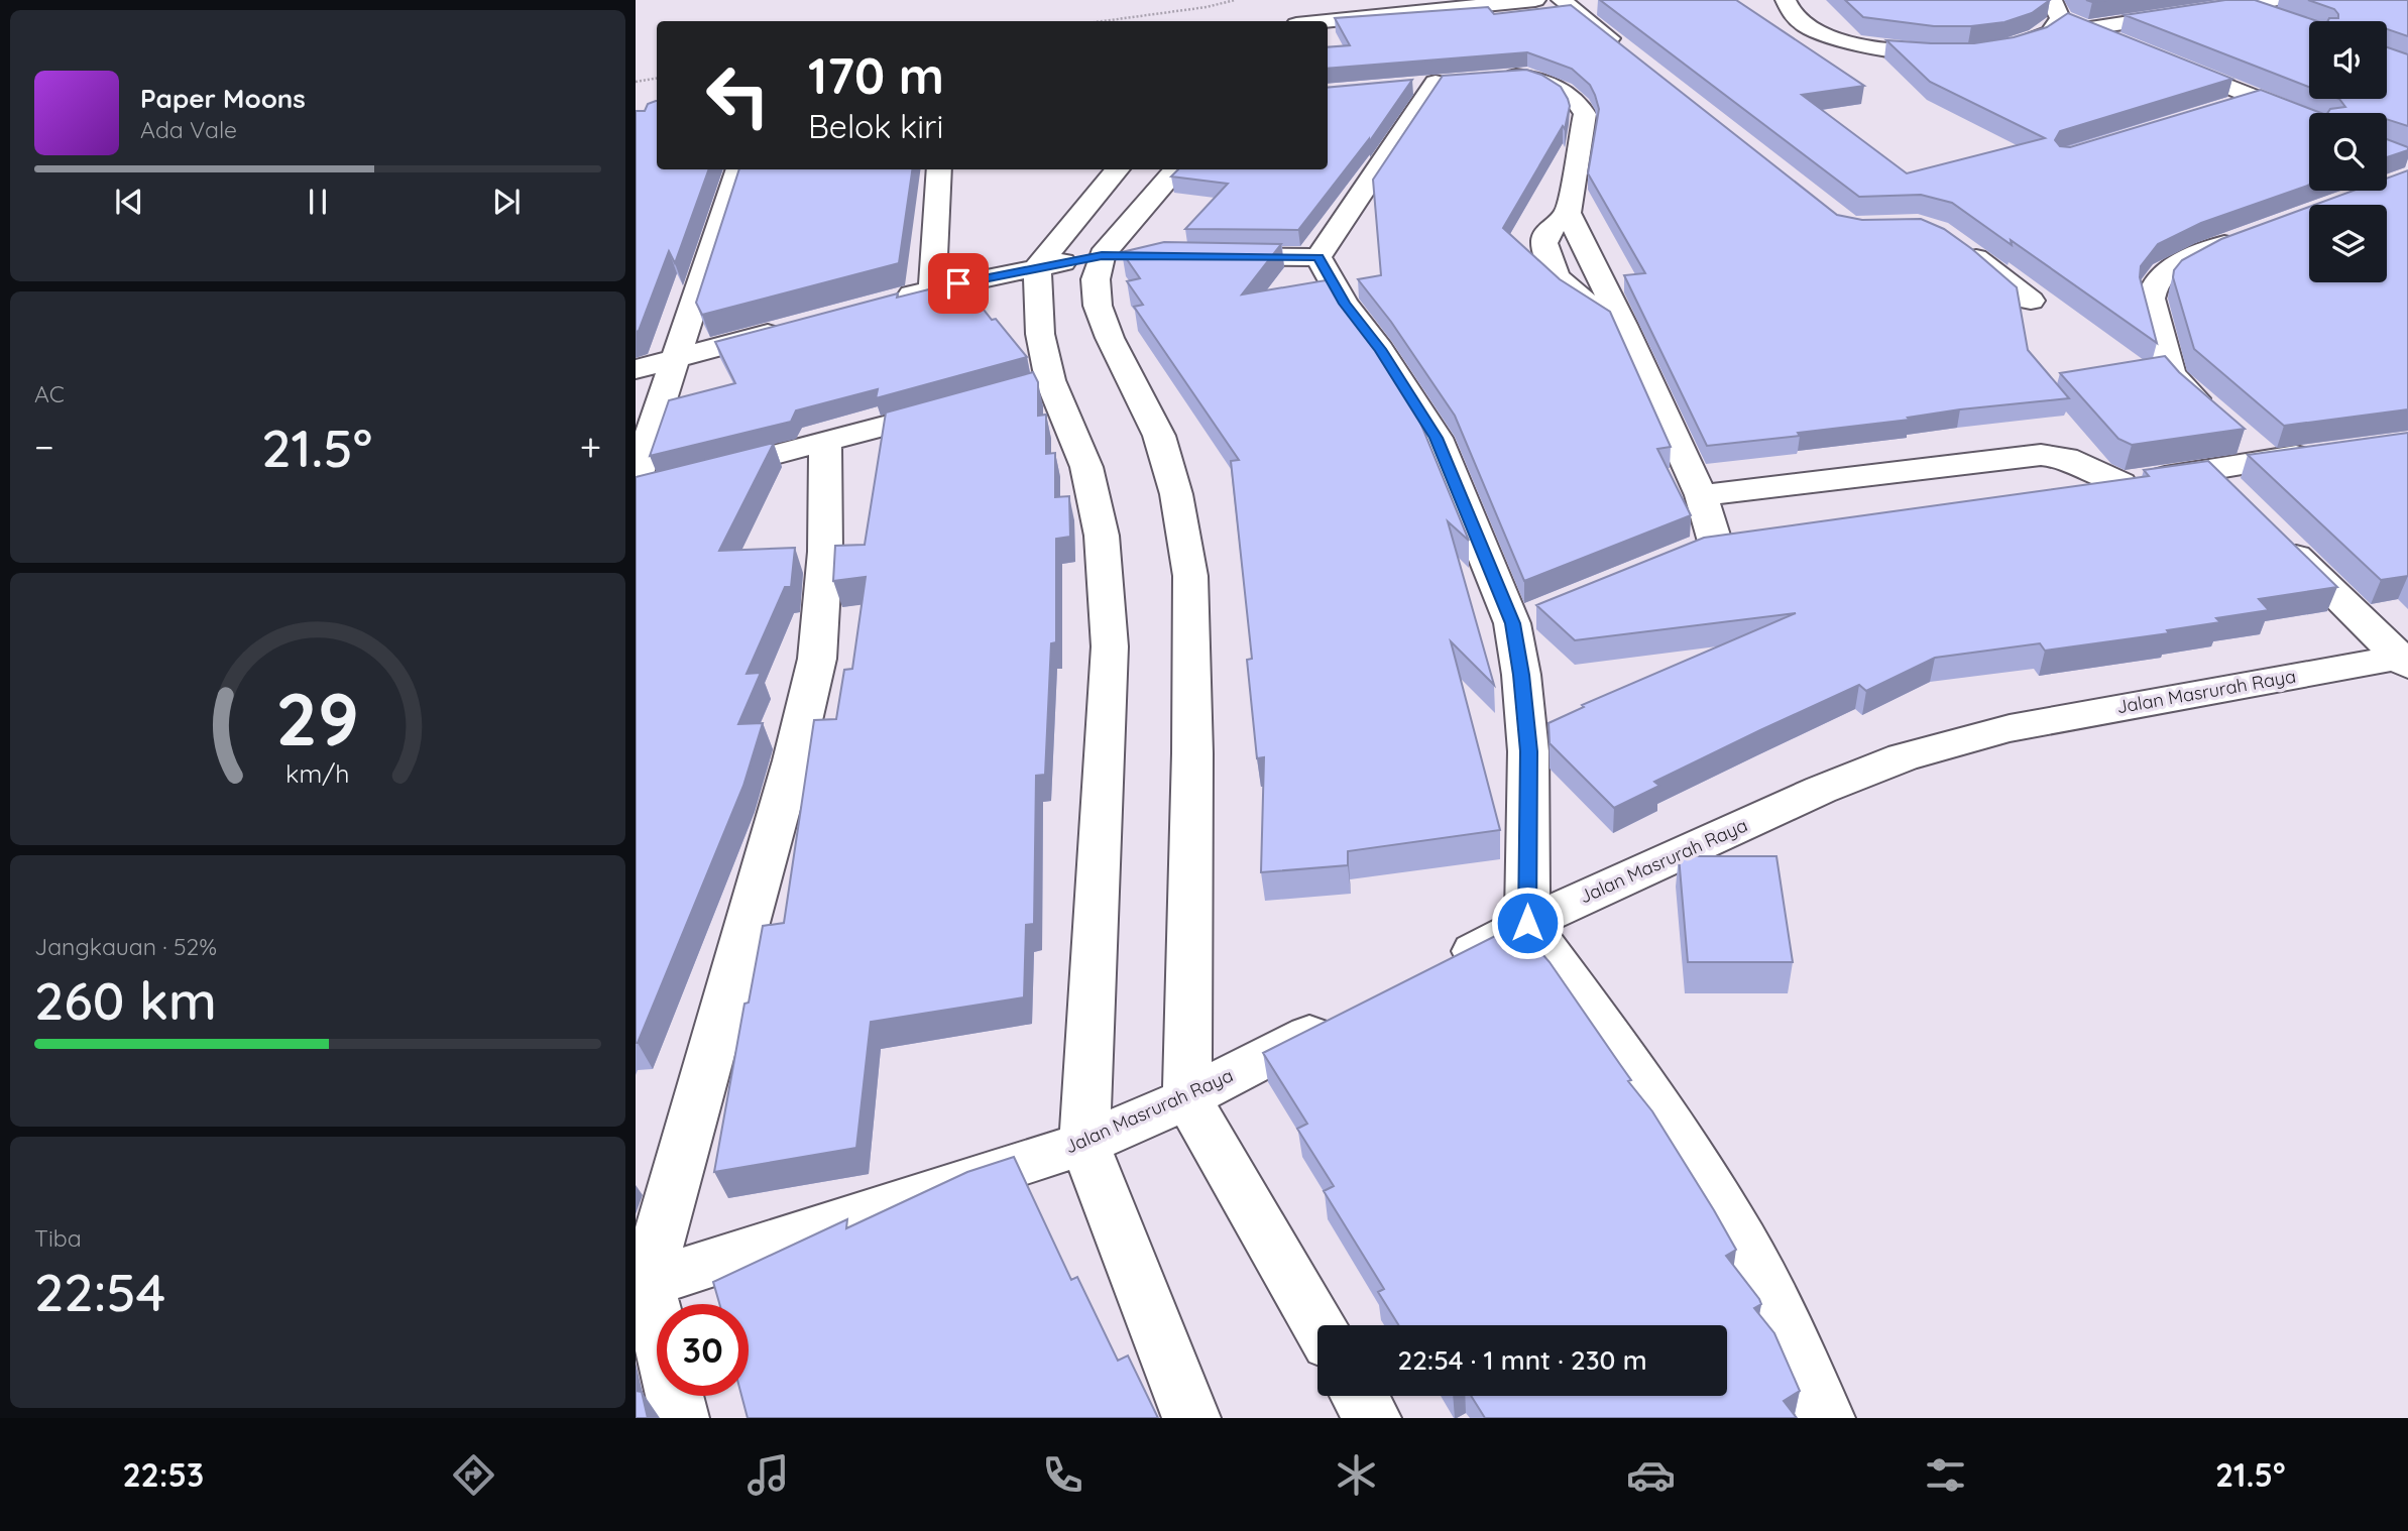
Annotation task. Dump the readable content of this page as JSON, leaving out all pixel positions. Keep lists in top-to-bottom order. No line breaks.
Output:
{"streets":{"street":["Jalan Masrurah Raya"]},"page":{"turn":["170 m","Belok kiri"],"song":["Paper Moons","Ada Vale"],"tile":["AC",["Jangkauan · 52%","260 km"],["Tiba","22:54"]],"heat":["−","21.5°","+"],"limit":"30","trip":"22:54 · 1 mnt · 230 m","tabs":["22:53","21.5°"],"gauge":["29","km/h"]}}
